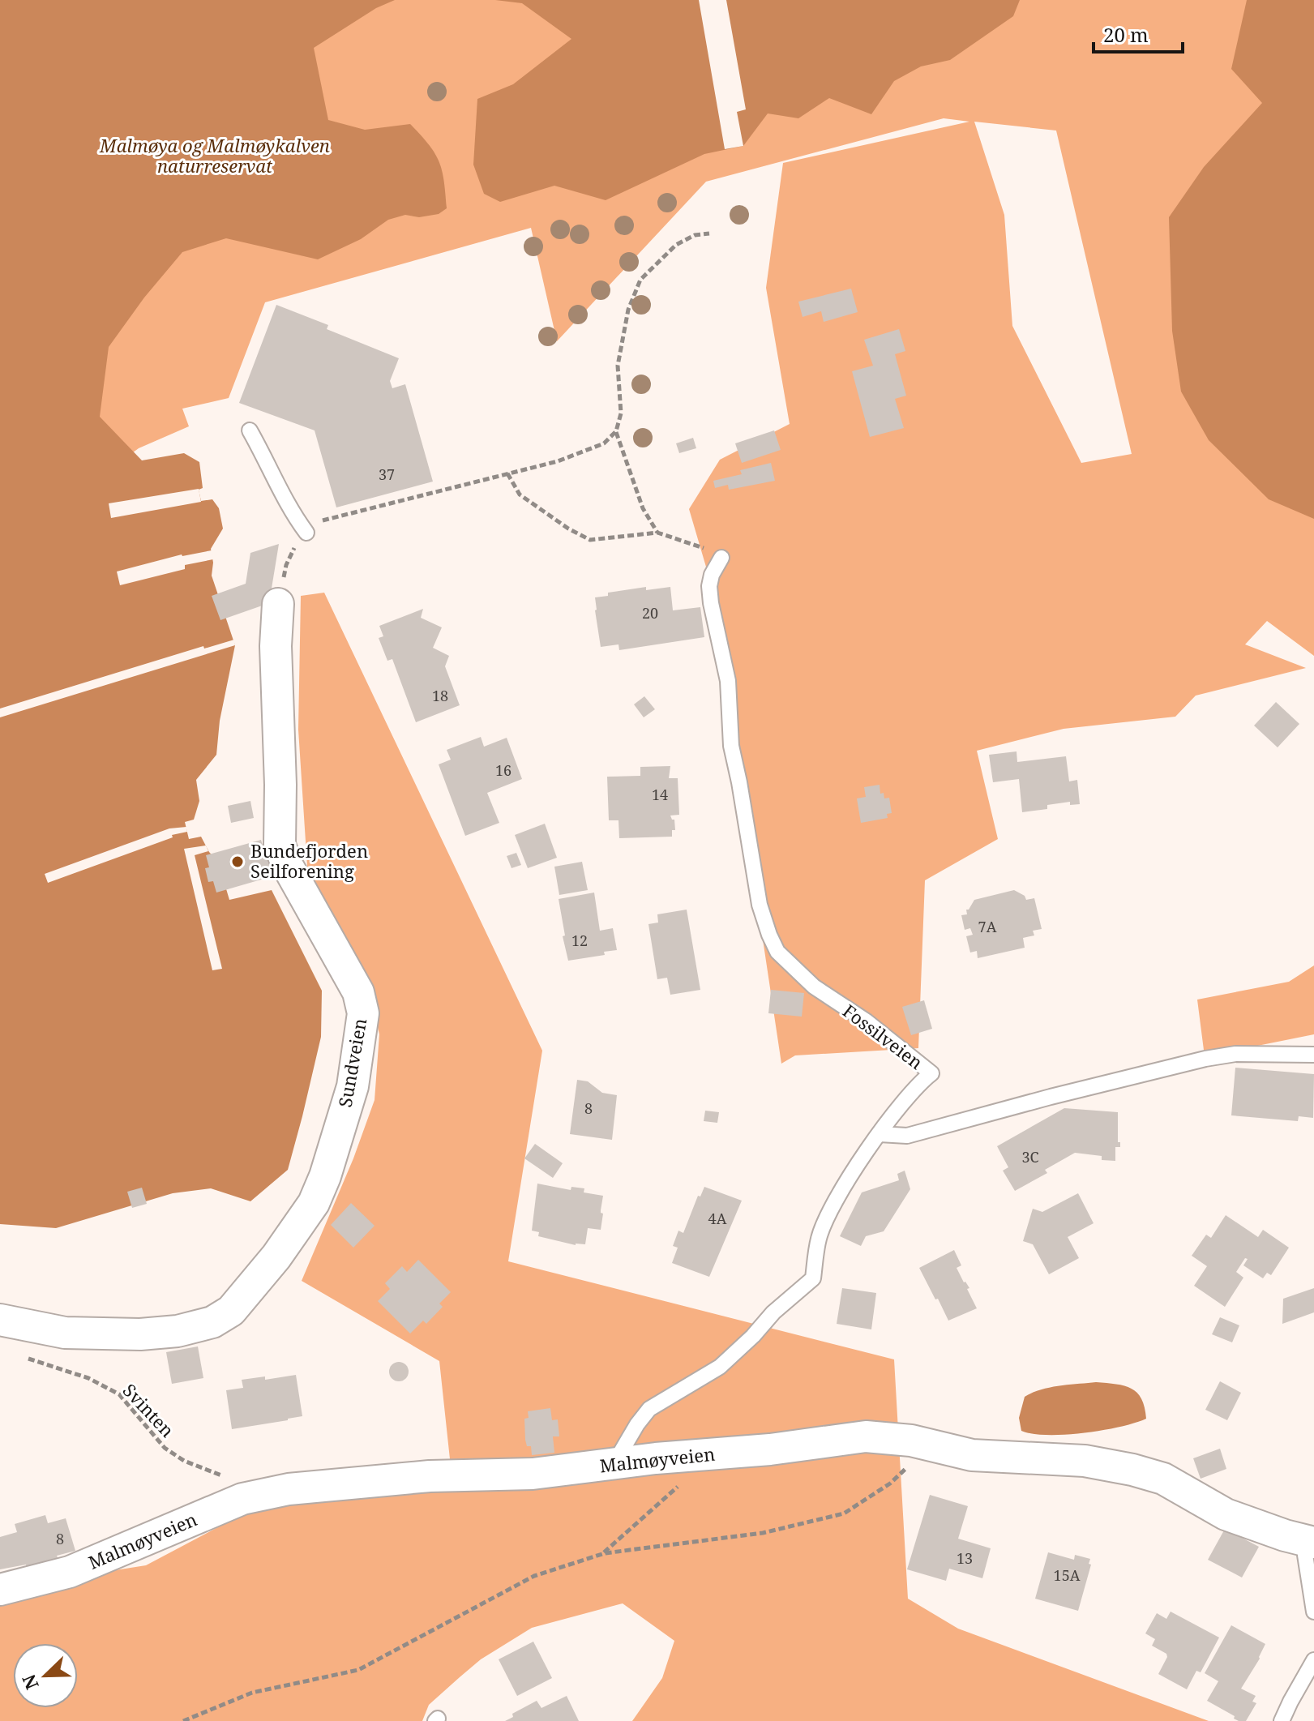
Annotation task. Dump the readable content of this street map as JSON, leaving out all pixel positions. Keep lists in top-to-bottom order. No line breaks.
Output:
{"streets":{"street":["Sundveien","Malmøyveien"],"lane":["Fossilveien"],"path":["Svinten"]},"crossings":[["Fossilveien","Malmøyveien"]],"parks":["Malmøya og Malmøykalven naturreservat"],"places":["Bundefjorden Seilforening"],"house_numbers":["37","20","18","16","14","7A","12","8","3C","4A","8","13","15A"],"scale_bar":"20 m","north":"bottom left"}
